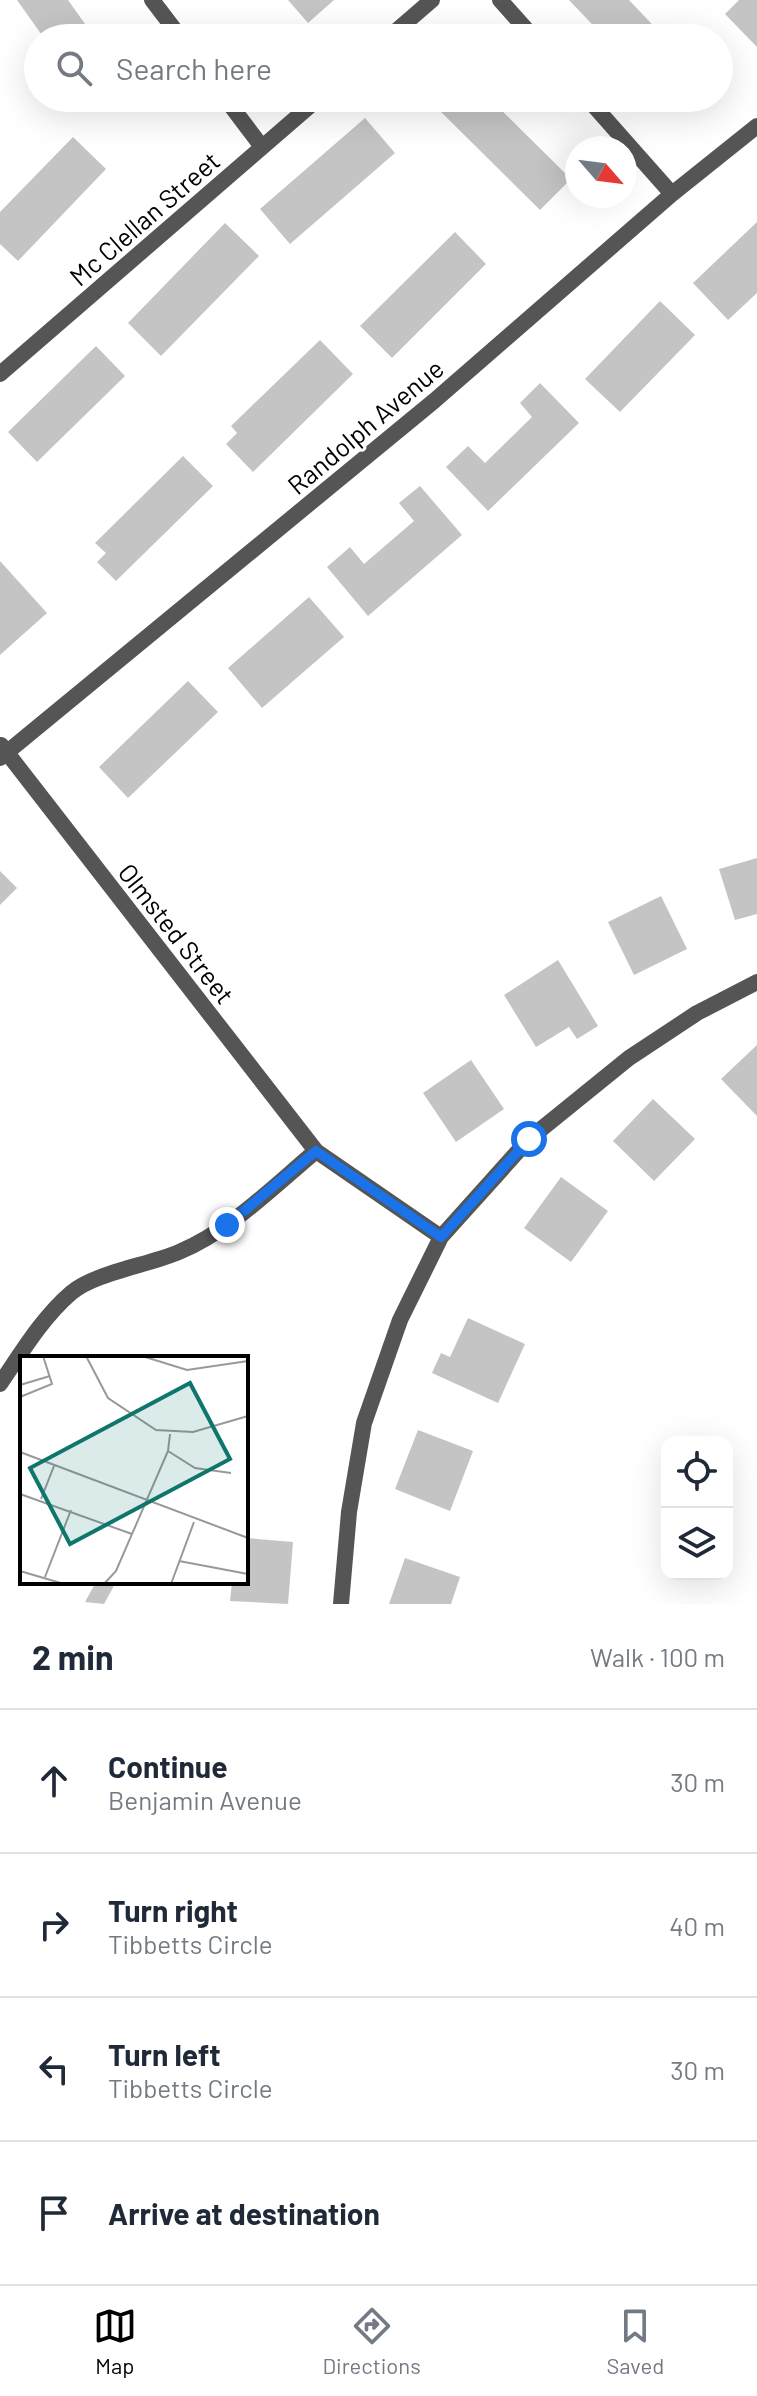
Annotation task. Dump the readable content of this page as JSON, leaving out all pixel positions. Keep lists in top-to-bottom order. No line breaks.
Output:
{"streets":{"street":["Mc Clellan Street","Randolph Avenue","Olmsted Street"]},"crossings":[["Randolph Avenue","Olmsted Street"]],"north":"bottom right","page":{"search":"Search here","heading":["2 min","Walk · 100 m"],"list":[["Continue","Benjamin Avenue","30 m"],["Turn right","Tibbetts Circle","40 m"],["Turn left","Tibbetts Circle","30 m"],"Arrive at destination"],"nav":["Map","Directions","Saved"]}}
